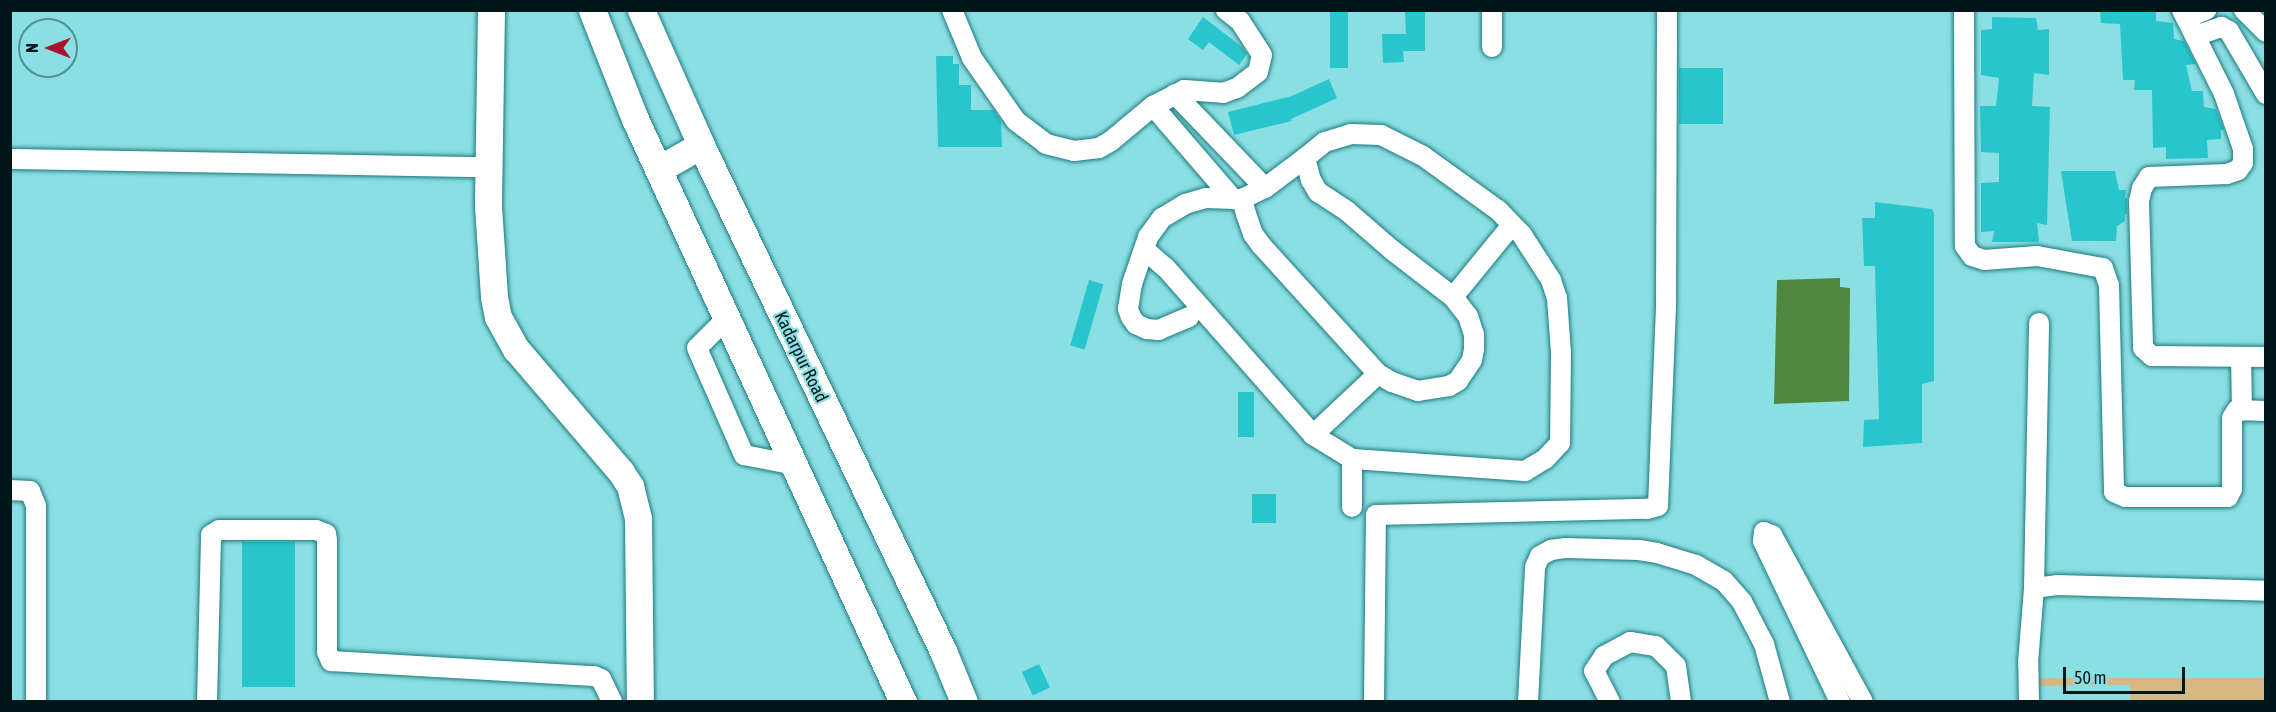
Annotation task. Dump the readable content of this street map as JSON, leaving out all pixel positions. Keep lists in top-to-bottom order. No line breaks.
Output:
{"streets":{"street":["Kadarpur Road"]},"scale_bar":"50 m","north":"left"}
